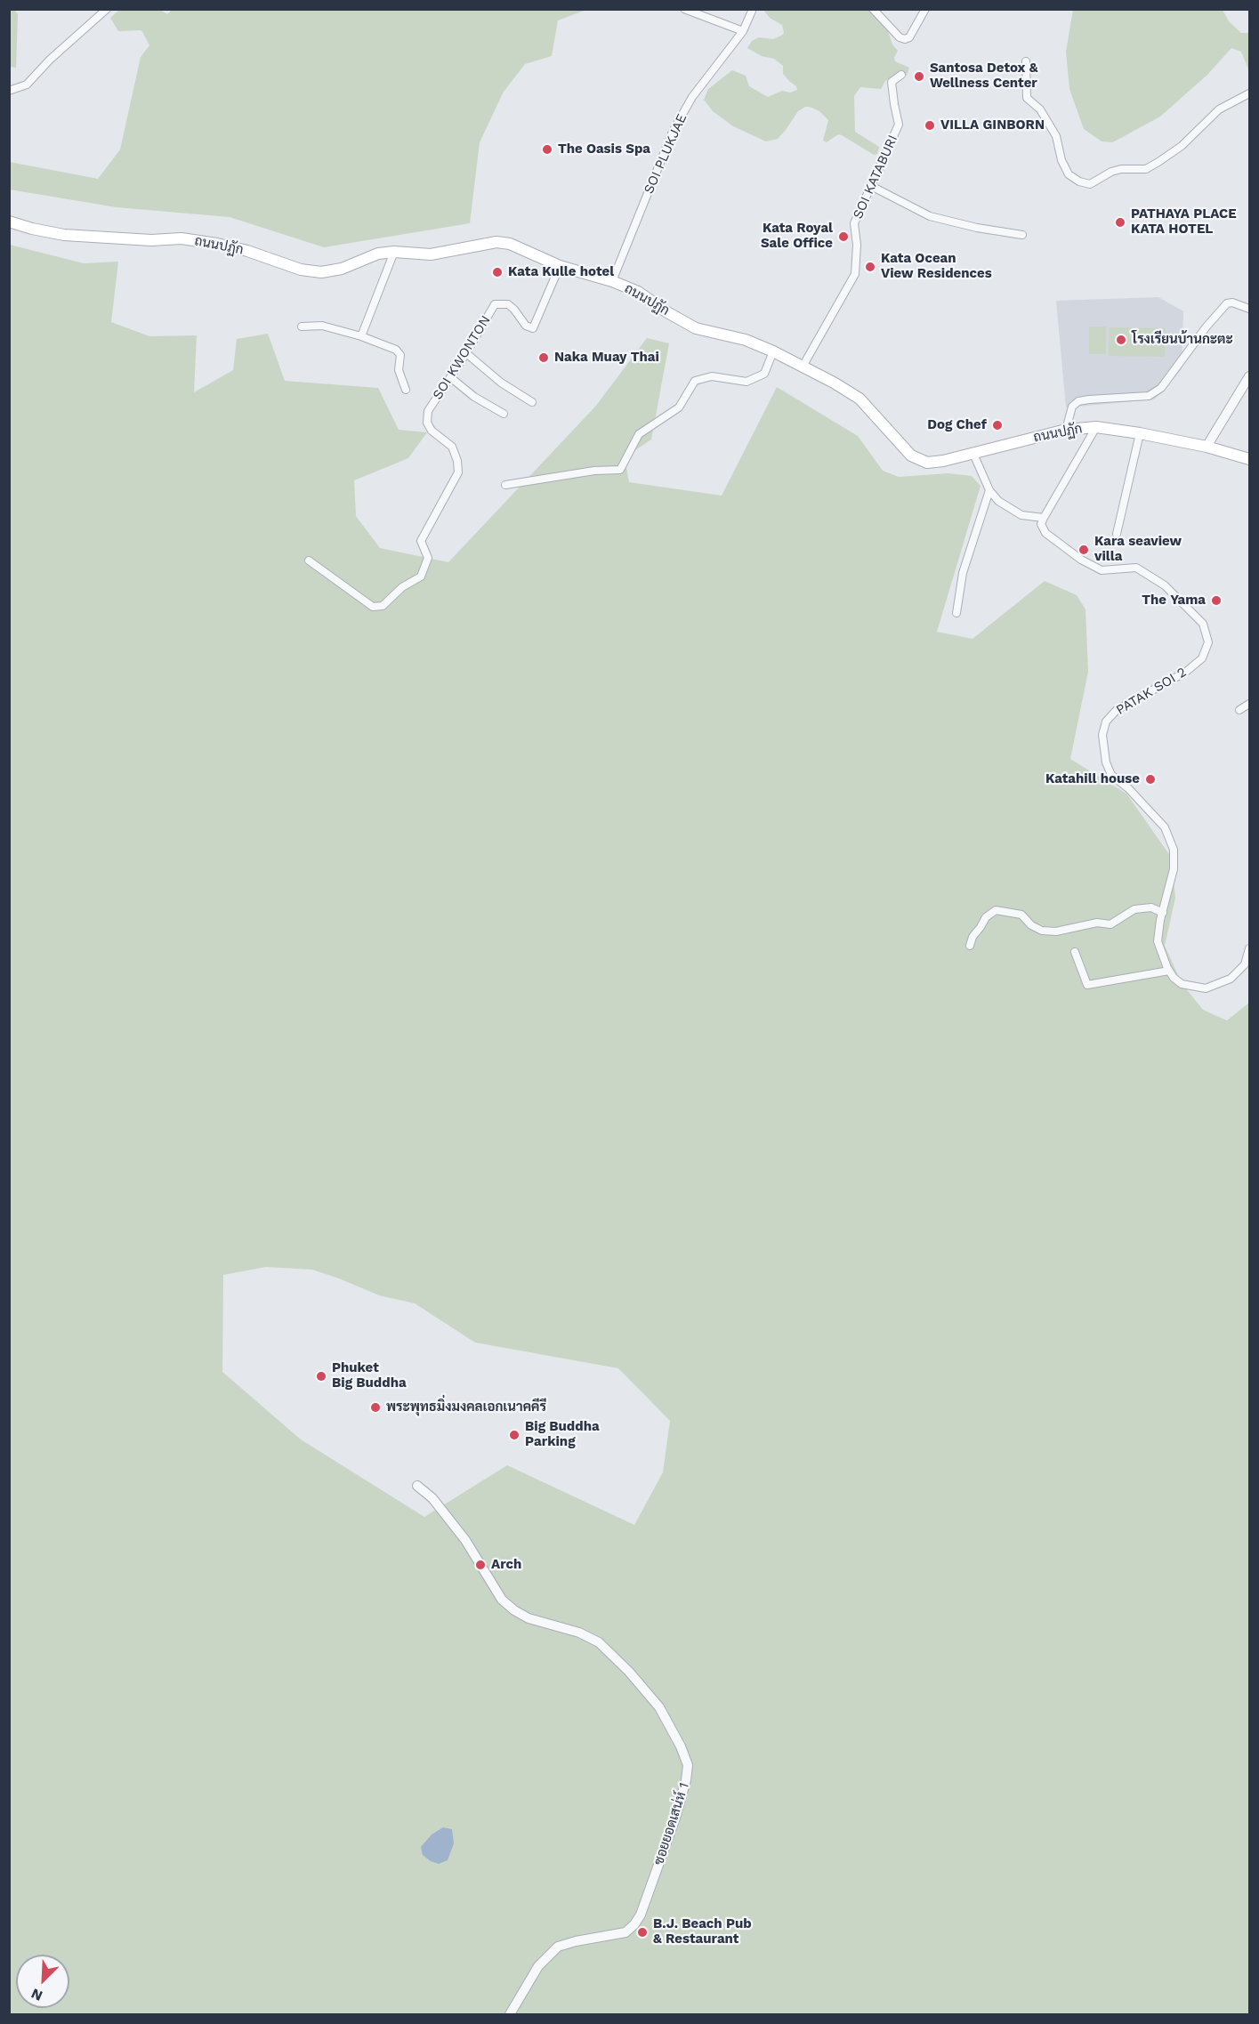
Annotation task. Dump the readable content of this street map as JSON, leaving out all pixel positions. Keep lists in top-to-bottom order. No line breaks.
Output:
{"streets":{"main road":["ถนนปฏัก"],"street":["SOI PLUKJAE","SOI KATABURI","SOI KWONTON","PATAK SOI 2","ซอยยอดเสน่ห์ 1"]},"crossings":[["SOI PLUKJAE","ถนนปฏัก"],["SOI KATABURI","ถนนปฏัก"],["ถนนปฏัก","SOI KWONTON"]],"places":["Santosa Detox & Wellness Center","VILLA GINBORN","The Oasis Spa","PATHAYA PLACE KATA HOTEL","Kata Royal Sale Office","Kata Ocean View Residences","Kata Kulle hotel","โรงเรียนบ้านกะตะ","Naka Muay Thai","Dog Chef","Kara seaview villa","The Yama","Katahill house","Phuket Big Buddha","พระพุทธมิ่งมงคลเอกเนาคคีรี","Big Buddha Parking","Arch","B.J. Beach Pub & Restaurant"],"north":"bottom left"}
